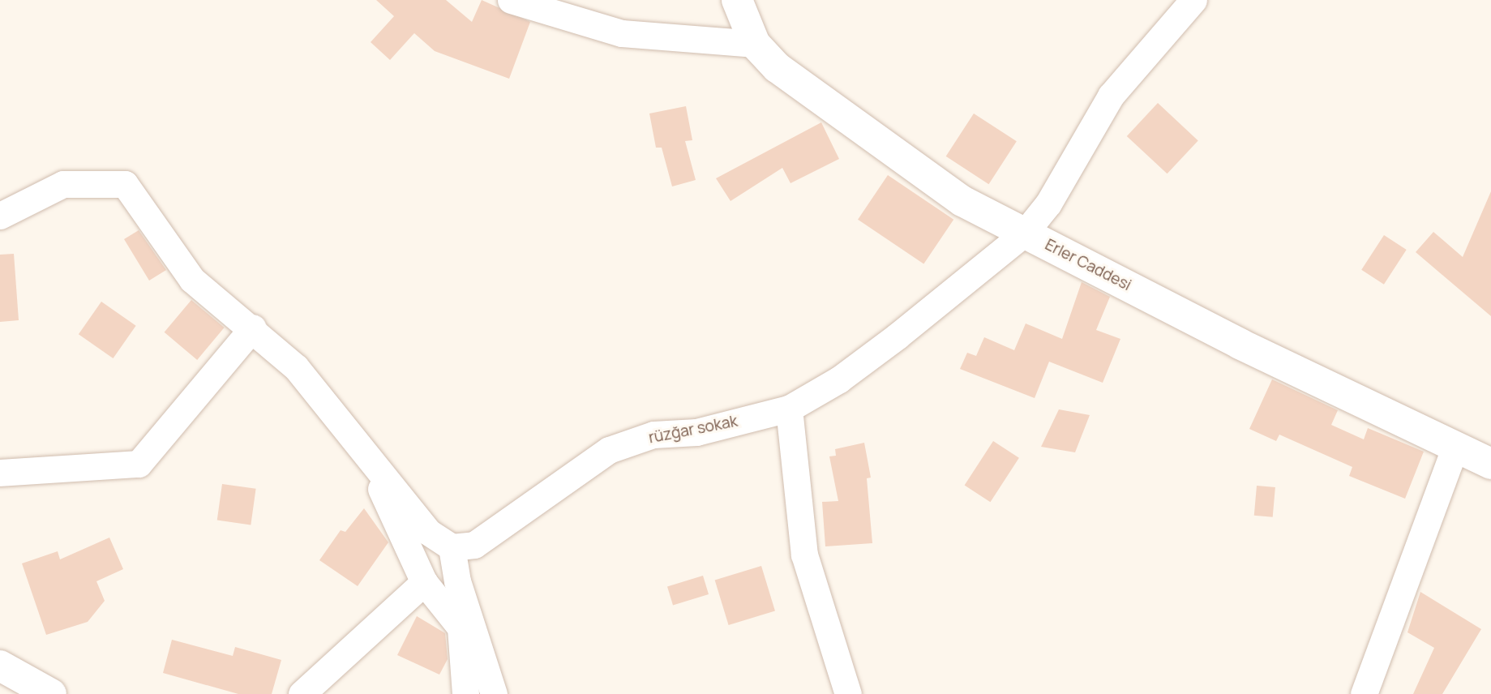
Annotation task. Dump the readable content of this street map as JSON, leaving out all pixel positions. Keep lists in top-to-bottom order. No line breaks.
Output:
{"streets":{"street":["Erler Caddesi","rüzğar sokak"]},"crossings":[["Erler Caddesi","rüzğar sokak"]]}
